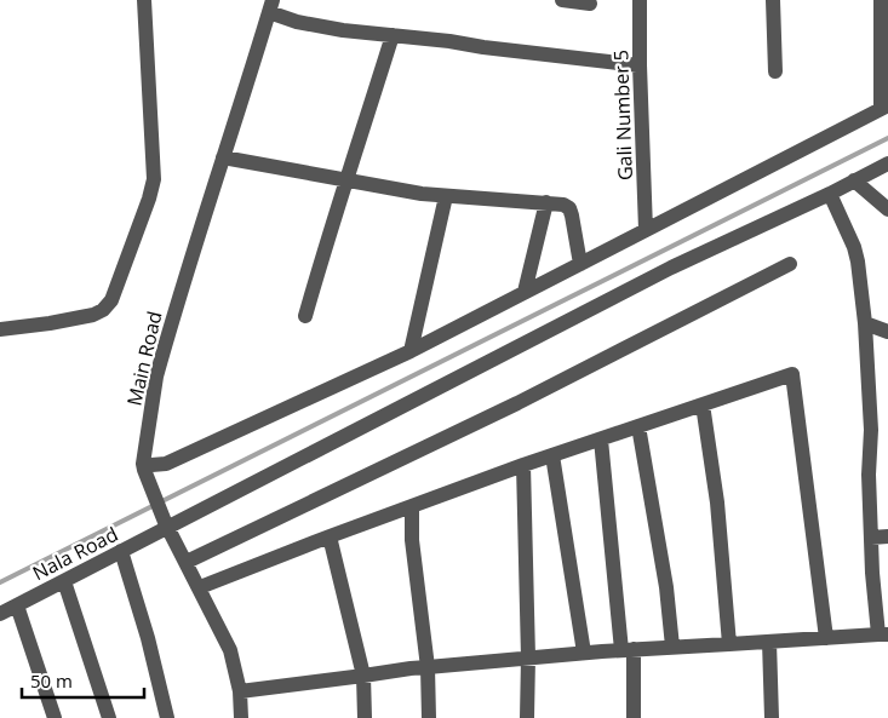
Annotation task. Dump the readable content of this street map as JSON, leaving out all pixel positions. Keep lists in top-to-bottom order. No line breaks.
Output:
{"streets":{"street":["Gali Number 5","Main Road","Nala Road"]},"scale_bar":"50 m"}
